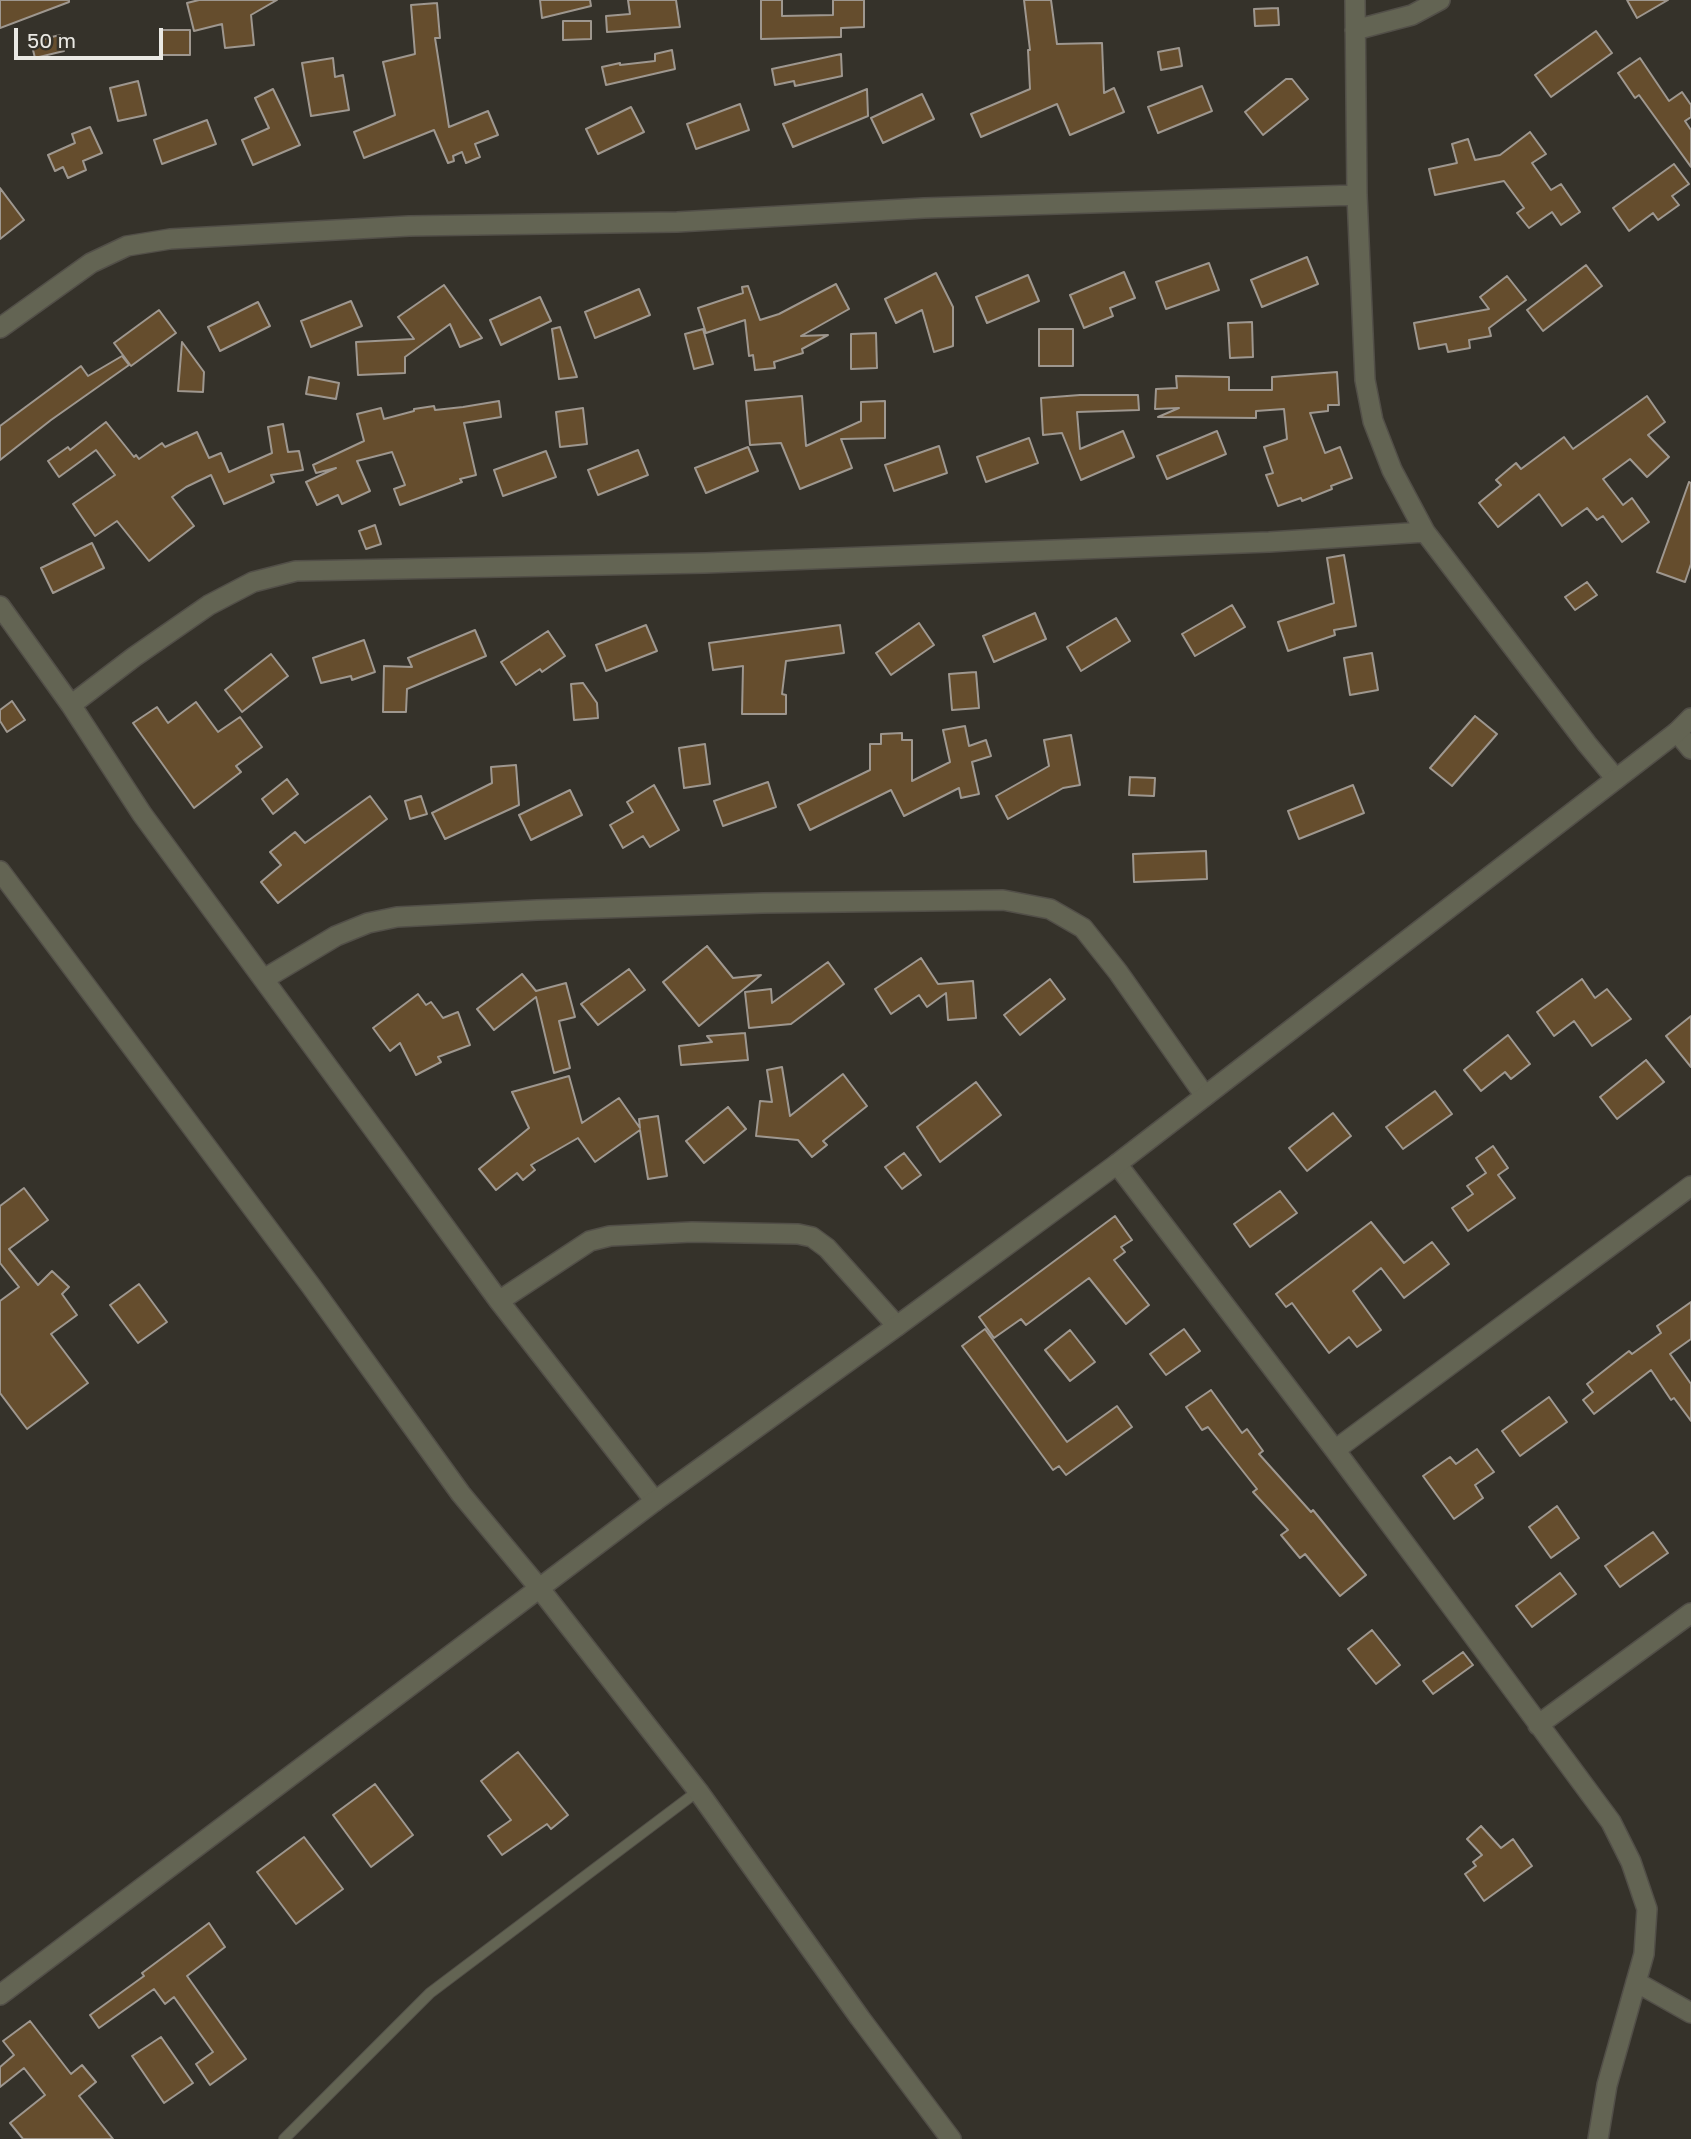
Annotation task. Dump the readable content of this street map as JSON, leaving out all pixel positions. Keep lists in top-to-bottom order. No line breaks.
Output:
{"scale_bar":"50 m"}
